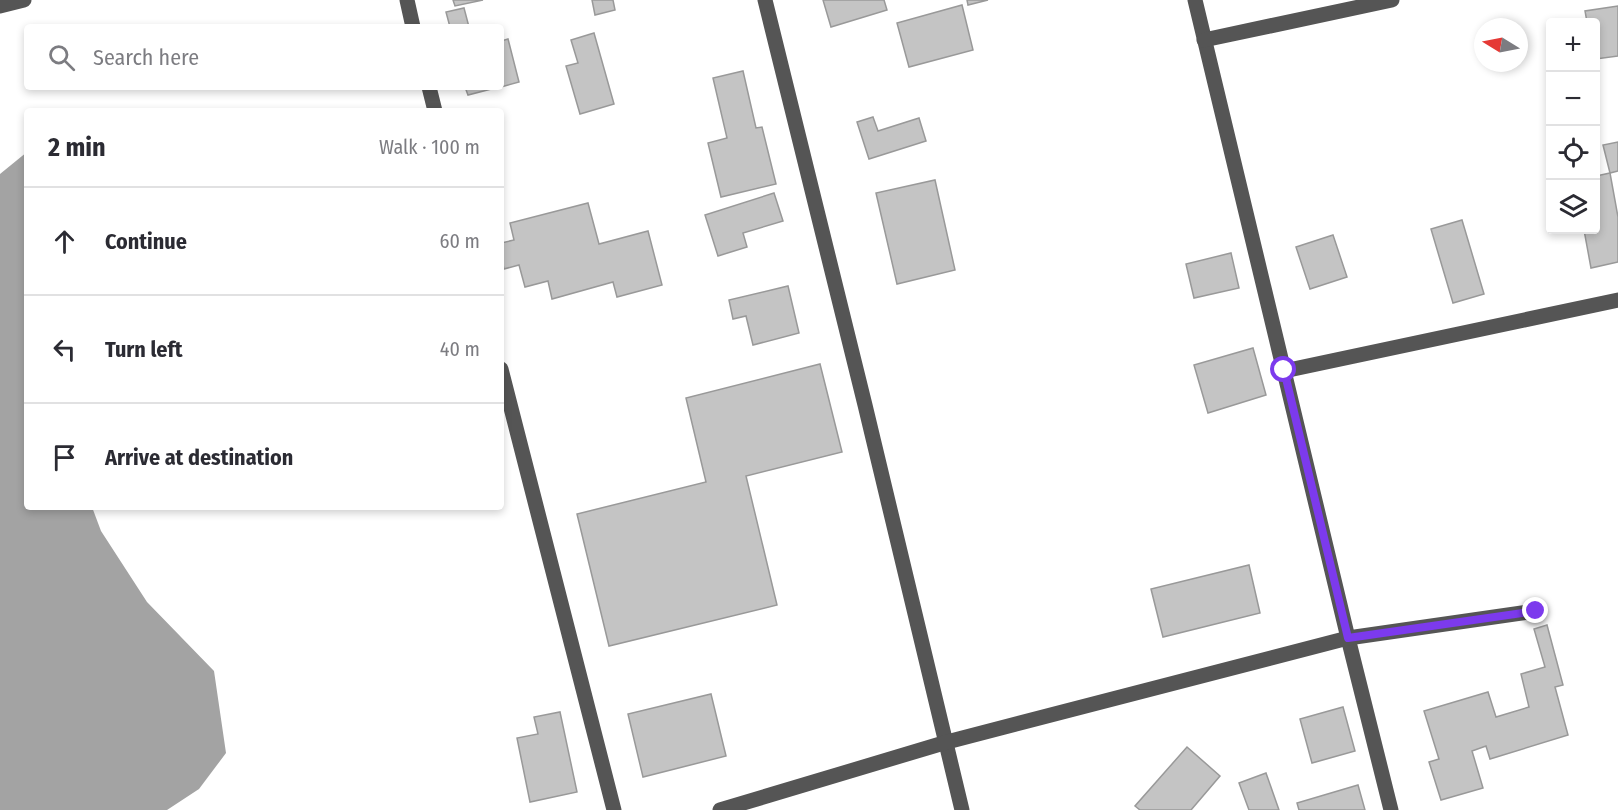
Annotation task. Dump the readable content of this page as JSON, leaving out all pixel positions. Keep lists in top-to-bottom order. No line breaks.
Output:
{"north":"left","page":{"map_buttons":["+","−"],"search":"Search here","heading":["2 min","Walk · 100 m"],"list":[["Continue","60 m"],["Turn left","40 m"],"Arrive at destination"]}}
